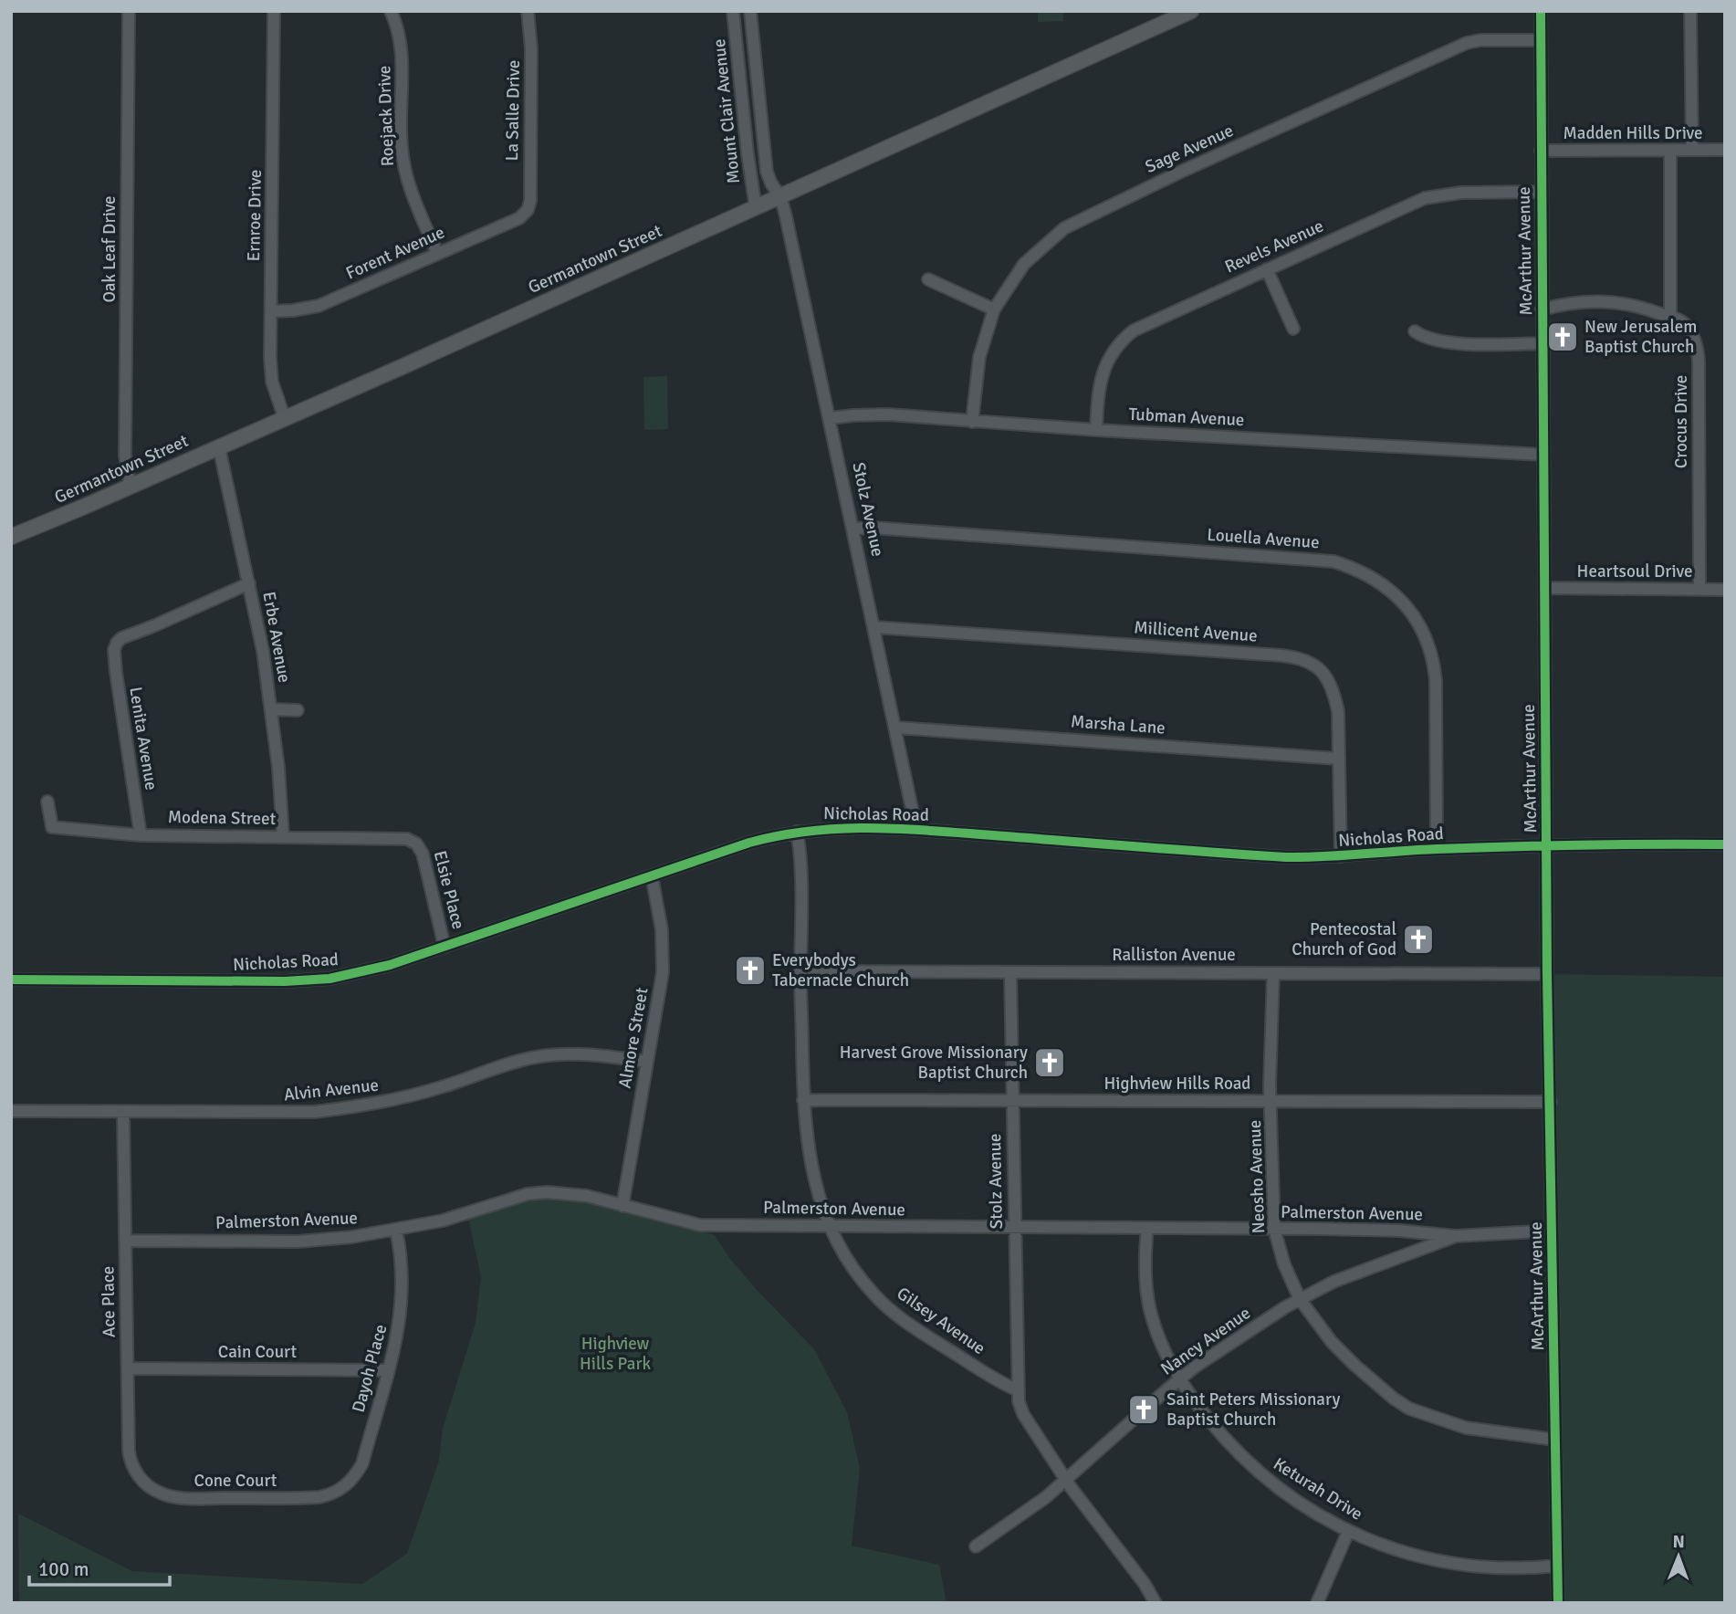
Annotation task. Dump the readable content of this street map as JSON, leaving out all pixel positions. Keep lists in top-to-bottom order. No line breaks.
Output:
{"streets":{"main road":["Germantown Street"],"street":["La Salle Drive","Mount Clair Avenue","Roejack Drive","Madden Hills Drive","Sage Avenue","Ernroe Drive","Revels Avenue","Oak Leaf Drive","McArthur Avenue","Forent Avenue","Tubman Avenue","Crocus Drive","Stolz Avenue","Louella Avenue","Heartsoul Drive","Millicent Avenue","Erbe Avenue","Marsha Lane","Lenita Avenue","Nicholas Road","Modena Street","Elsie Place","Ralliston Avenue","Almore Street","Highview Hills Road","Alvin Avenue","Neosho Avenue","Palmerston Avenue","Ace Place","Gilsey Avenue","Nancy Avenue","Cain Court","Dayoh Place","Cone Court","Keturah Drive"]},"crossings":[["La Salle Drive","Forent Avenue"],["Mount Clair Avenue","Germantown Street"],["Mount Clair Avenue","Stolz Avenue"],["Roejack Drive","Forent Avenue"],["Madden Hills Drive","McArthur Avenue"],["Sage Avenue","McArthur Avenue"],["Sage Avenue","Tubman Avenue"],["Ernroe Drive","Forent Avenue"],["Ernroe Drive","Germantown Street"],["Revels Avenue","McArthur Avenue"],["Revels Avenue","Tubman Avenue"],["Oak Leaf Drive","Germantown Street"],["McArthur Avenue","Tubman Avenue"],["McArthur Avenue","Heartsoul Drive"],["McArthur Avenue","Nicholas Road"],["McArthur Avenue","Ralliston Avenue"],["McArthur Avenue","Highview Hills Road"],["McArthur Avenue","Neosho Avenue"],["McArthur Avenue","Palmerston Avenue"],["McArthur Avenue","Keturah Drive"],["Germantown Street","Stolz Avenue"],["Germantown Street","Erbe Avenue"],["Tubman Avenue","Stolz Avenue"],["Crocus Drive","Heartsoul Drive"],["Stolz Avenue","Louella Avenue"],["Stolz Avenue","Millicent Avenue"],["Stolz Avenue","Marsha Lane"],["Stolz Avenue","Nicholas Road"],["Stolz Avenue","Ralliston Avenue"],["Stolz Avenue","Highview Hills Road"],["Stolz Avenue","Palmerston Avenue"],["Stolz Avenue","Gilsey Avenue"],["Louella Avenue","Nicholas Road"],["Millicent Avenue","Marsha Lane"],["Millicent Avenue","Nicholas Road"],["Erbe Avenue","Lenita Avenue"],["Erbe Avenue","Modena Street"],["Lenita Avenue","Modena Street"],["Nicholas Road","Elsie Place"],["Nicholas Road","Almore Street"],["Nicholas Road","Gilsey Avenue"],["Modena Street","Elsie Place"],["Ralliston Avenue","Neosho Avenue"],["Ralliston Avenue","Gilsey Avenue"],["Almore Street","Alvin Avenue"],["Almore Street","Palmerston Avenue"],["Highview Hills Road","Neosho Avenue"],["Highview Hills Road","Gilsey Avenue"],["Alvin Avenue","Ace Place"],["Neosho Avenue","Palmerston Avenue"],["Neosho Avenue","Nancy Avenue"],["Palmerston Avenue","Ace Place"],["Palmerston Avenue","Gilsey Avenue"],["Palmerston Avenue","Nancy Avenue"],["Palmerston Avenue","Dayoh Place"],["Palmerston Avenue","Keturah Drive"],["Ace Place","Cain Court"],["Ace Place","Cone Court"],["Nancy Avenue","Keturah Drive"],["Cain Court","Dayoh Place"],["Dayoh Place","Cone Court"]],"parks":["Highview Hills Park"],"places":{"church":["New Jerusalem Baptist Church","Pentecostal Church of God","Everybodys Tabernacle Church","Harvest Grove Missionary Baptist Church","Saint Peters Missionary Baptist Church"]},"scale_bar":"100 m","north":"top"}
